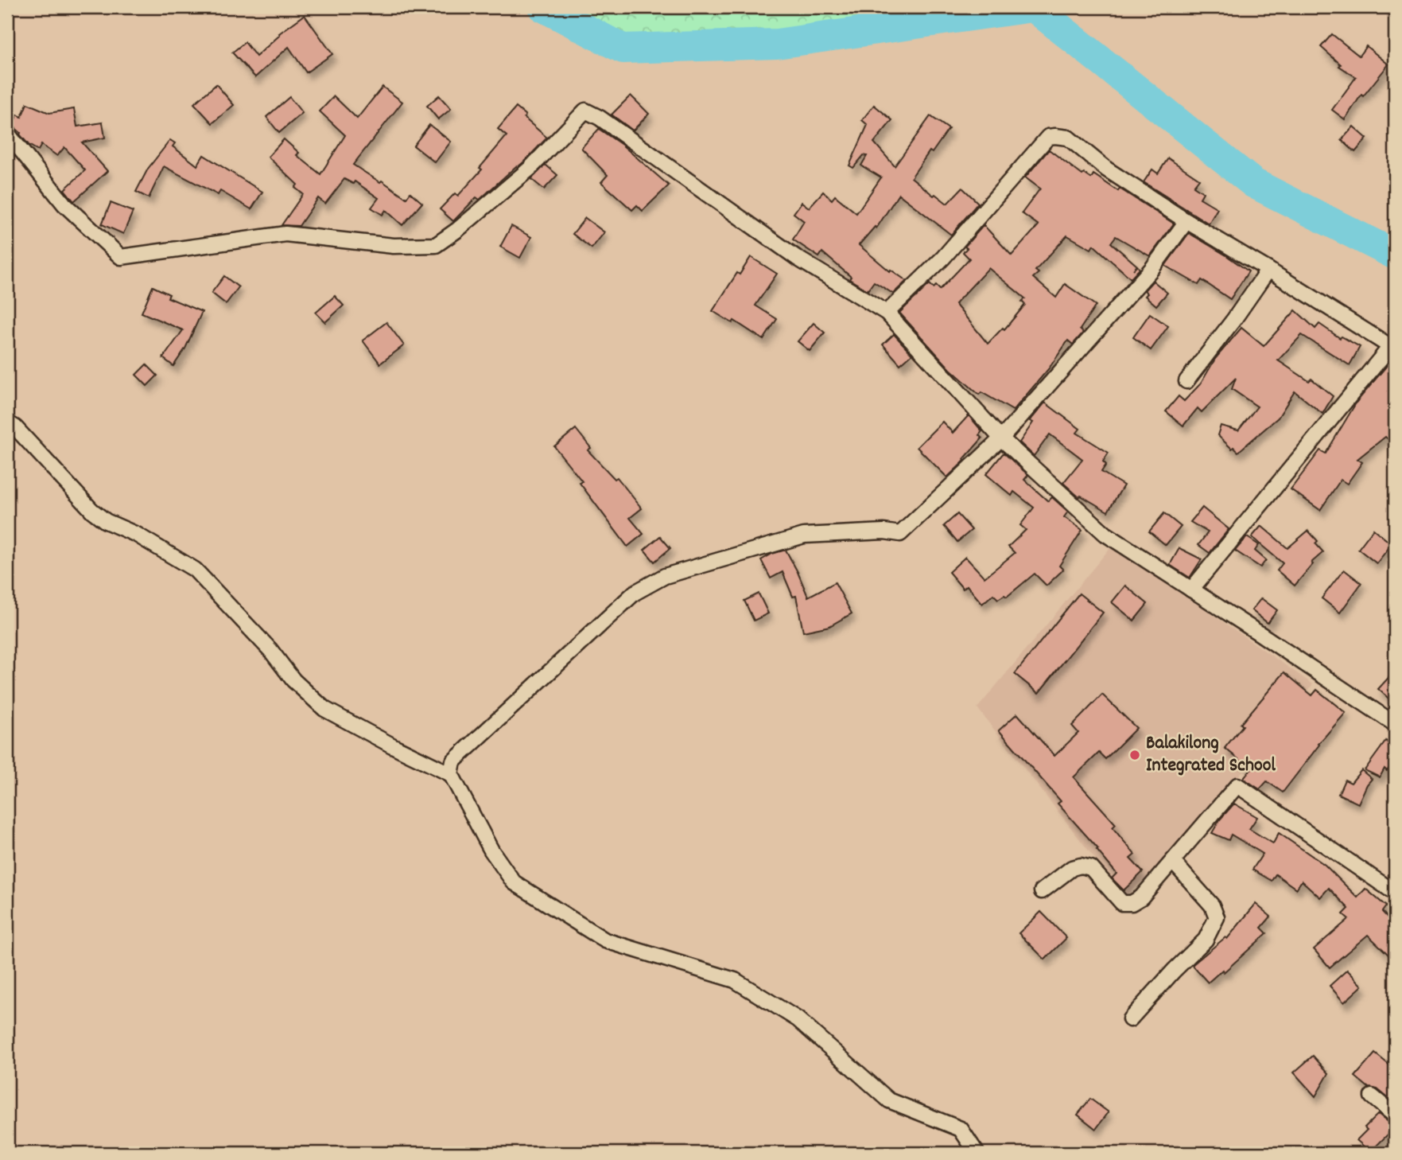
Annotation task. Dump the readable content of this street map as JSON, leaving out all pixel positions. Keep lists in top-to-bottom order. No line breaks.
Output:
{"places":["Balakilong Integrated School"]}
